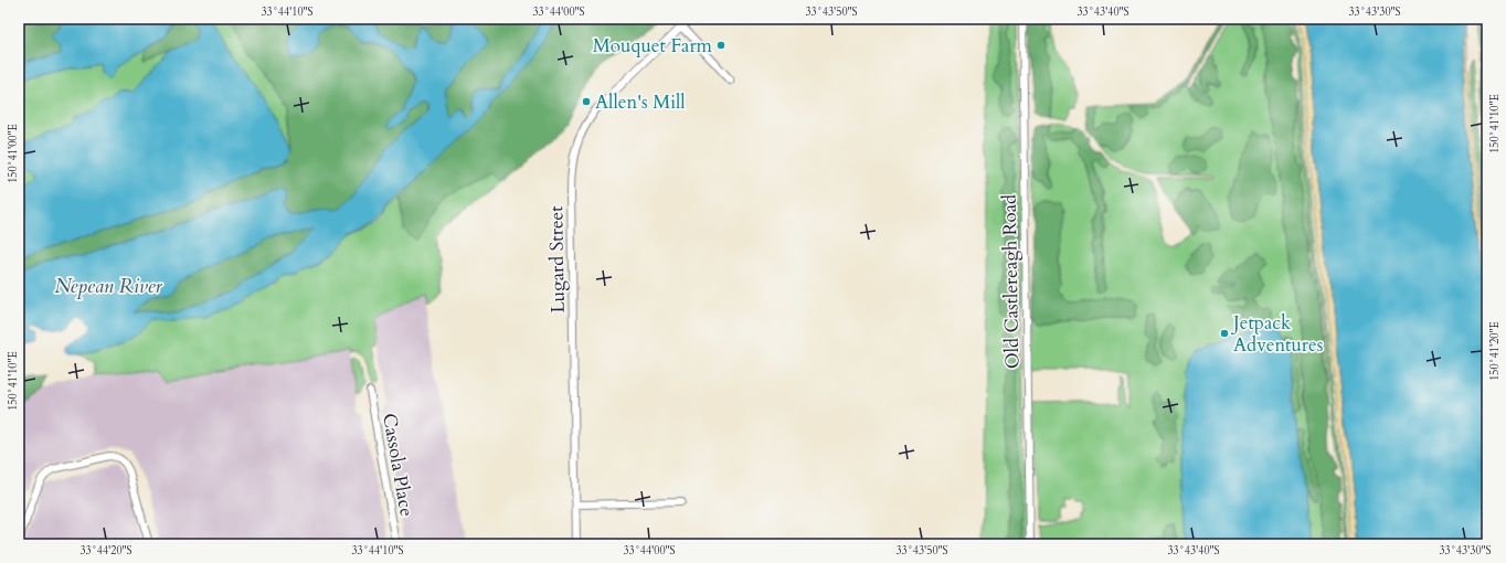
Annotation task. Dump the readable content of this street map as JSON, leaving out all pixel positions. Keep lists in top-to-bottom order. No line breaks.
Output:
{"streets":{"street":["Lugard Street","Old Castlereagh Road","Cassola Place"]},"water":["Nepean River"],"places":["Mouquet Farm","Allen's Mill","Jetpack Adventures"],"coordinates":["33°44'10\"S","33°44'00\"S","33°43'50\"S","33°43'40\"S","33°43'30\"S","150°41'10\"E","150°41'00\"E","150°41'20\"E","33°44'20\"S"]}
